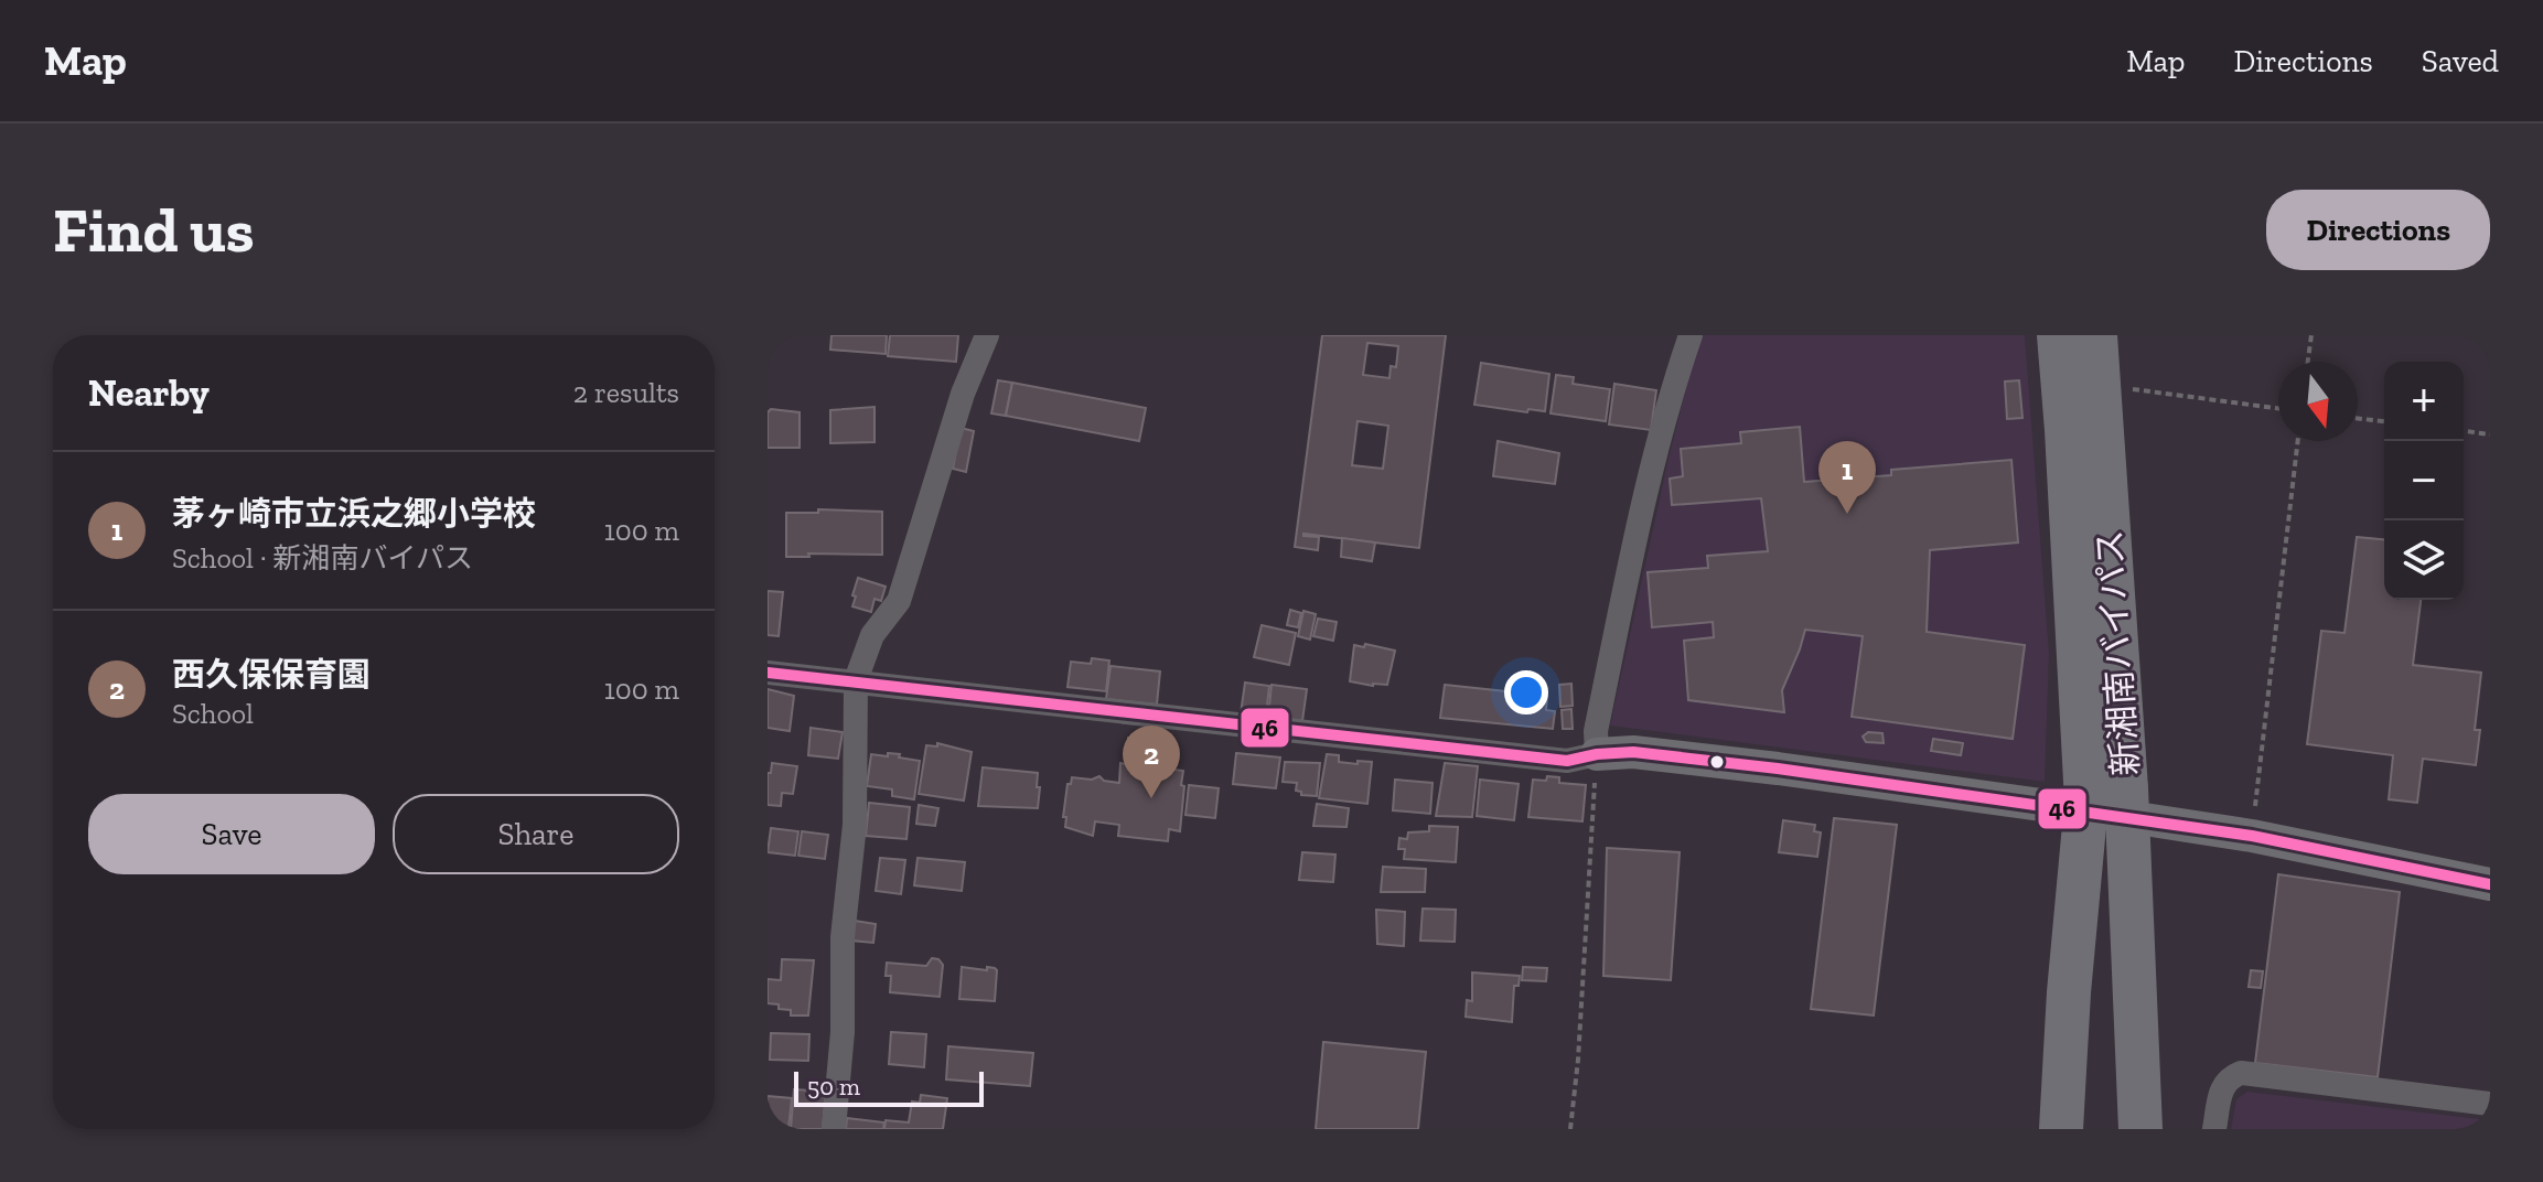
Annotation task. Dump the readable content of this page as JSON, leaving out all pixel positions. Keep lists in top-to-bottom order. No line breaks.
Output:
{"streets":{"highway":["新湘南バイパス"]},"lines":["transit line 46"],"scale_bar":"50 m","north":"bottom","page":{"header":"Map","nav":["Map","Directions","Saved"],"buttons":["Directions",["Save","Share"]],"title":"Find us","heading":["Nearby","2 results"],"map_buttons":["+","−"],"pins":["1","2"],"list":[{"mark":"1","name":"茅ヶ崎市立浜之郷小学校","note":"School · 新湘南バイパス","value":"100 m"},{"mark":"2","name":"西久保保育園","note":"School","value":"100 m"}],"scale":"50 m"}}
